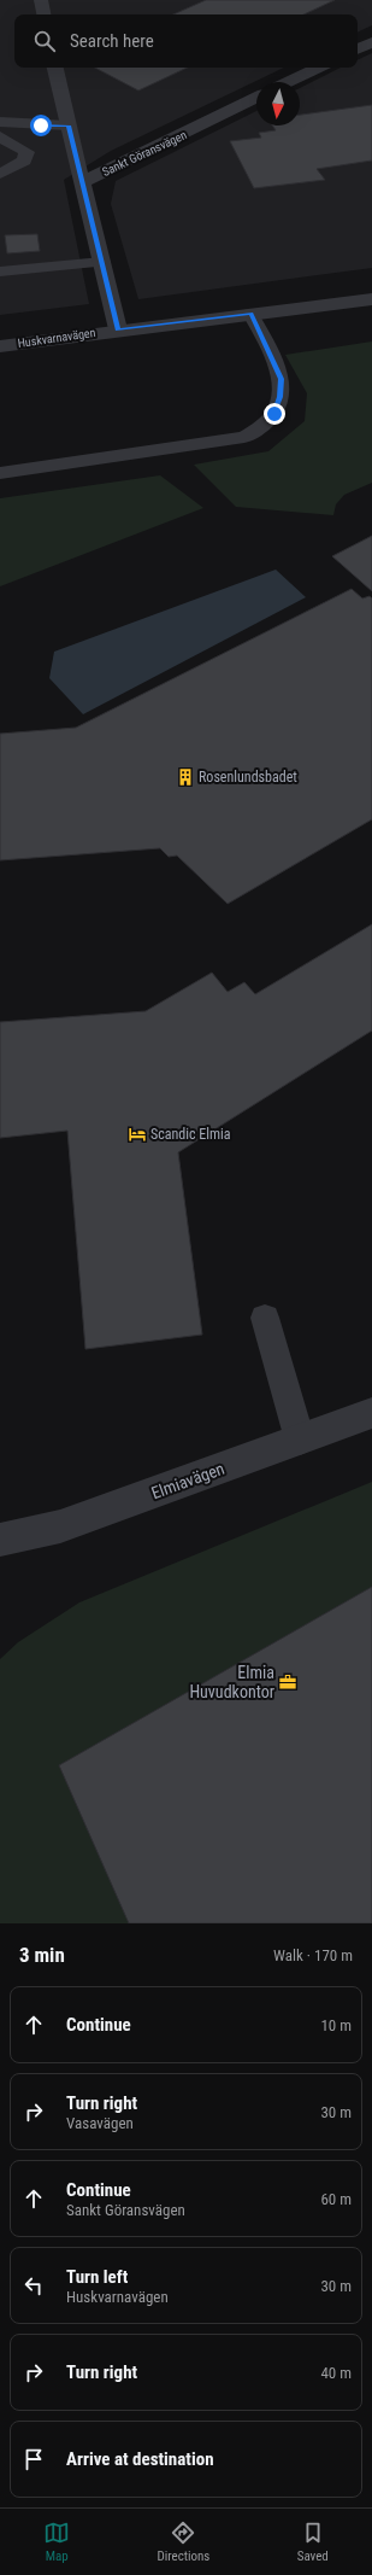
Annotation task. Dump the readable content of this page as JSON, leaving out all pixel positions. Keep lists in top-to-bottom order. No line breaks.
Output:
{"streets":{"street":["Sankt Göransvägen","Huskvarnavägen","Elmiavägen"]},"places":{"building":["Rosenlundsbadet"],"hotel":["Scandic Elmia"],"office":["Elmia Huvudkontor"]},"north":"bottom","page":{"search":"Search here","heading":["3 min","Walk · 170 m"],"list":[["Continue","10 m"],["Turn right","Vasavägen","30 m"],["Continue","Sankt Göransvägen","60 m"],["Turn left","Huskvarnavägen","30 m"],["Turn right","40 m"],"Arrive at destination"],"nav":["Map","Directions","Saved"]}}
